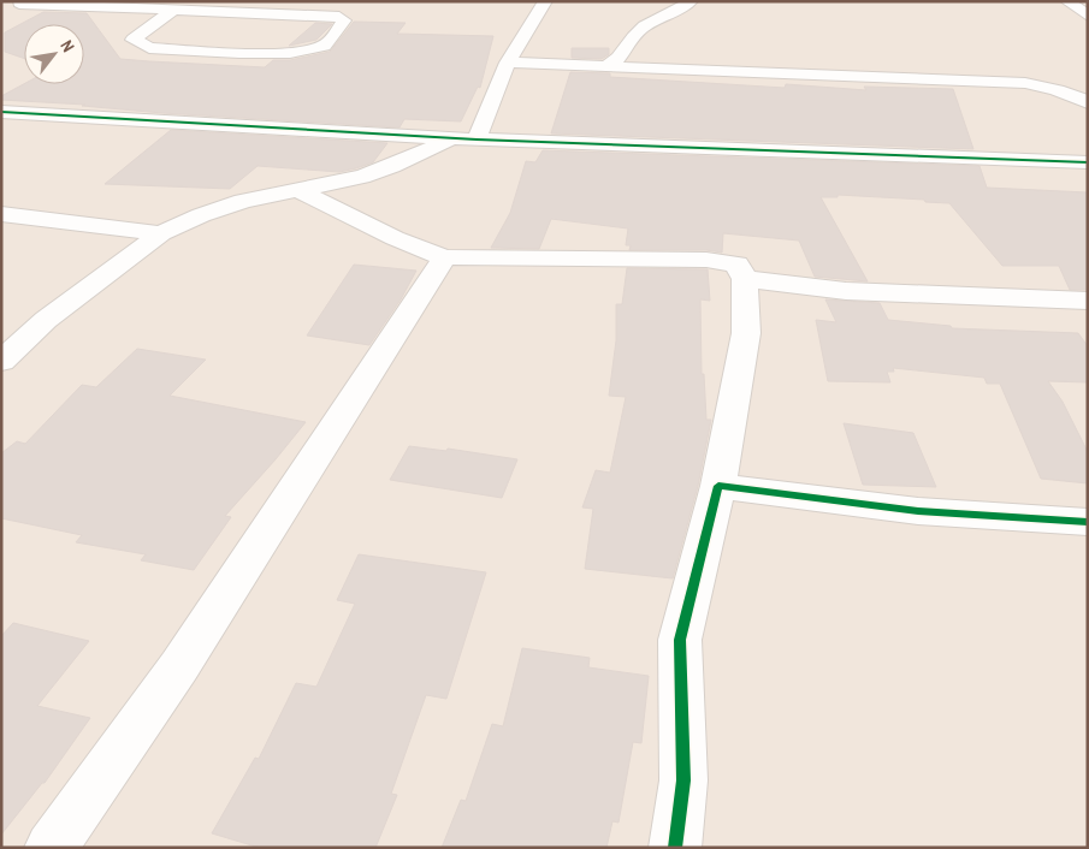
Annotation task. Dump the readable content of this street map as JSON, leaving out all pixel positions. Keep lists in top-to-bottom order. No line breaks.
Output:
{"north":"top right"}
